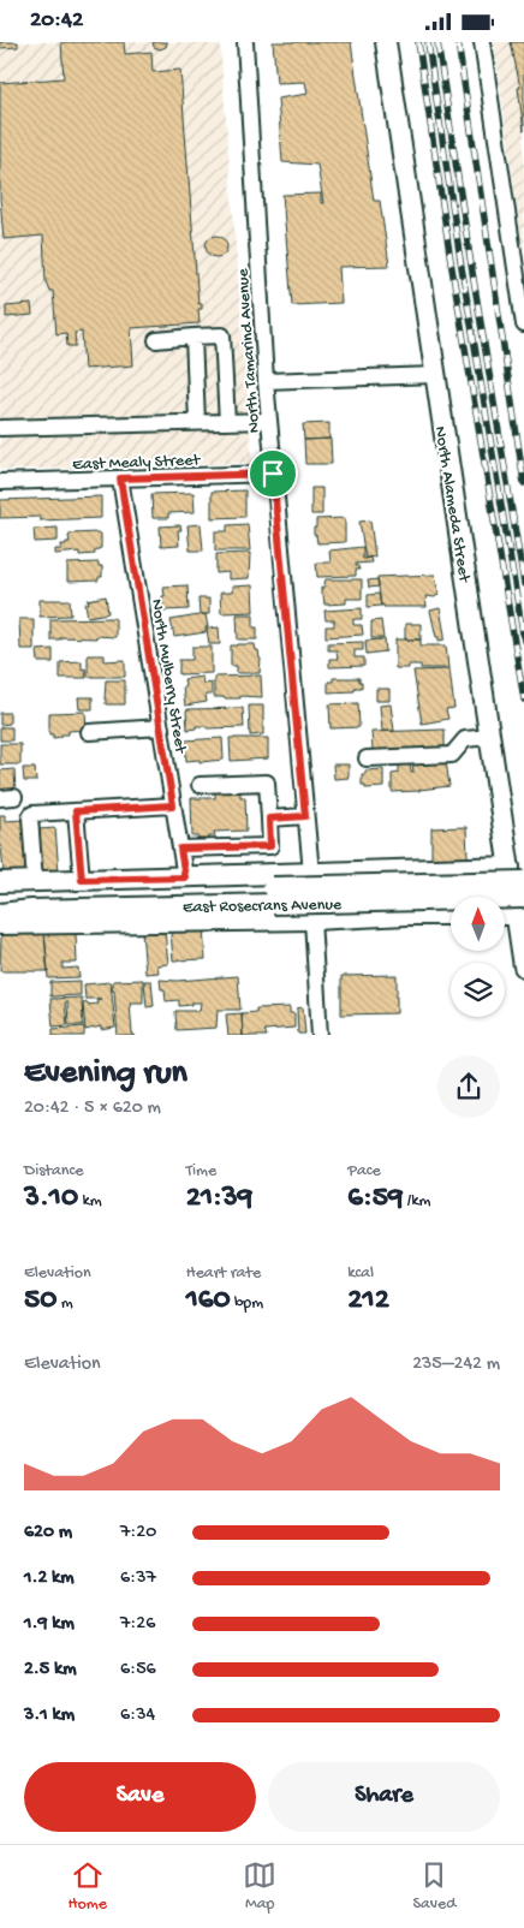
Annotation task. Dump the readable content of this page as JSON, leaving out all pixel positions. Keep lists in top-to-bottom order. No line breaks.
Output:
{"streets":{"main road":["North Alameda Street","East Rosecrans Avenue"],"street":["North Tamarind Avenue","East Mealy Street","North Mulberry Street"]},"crossings":[["North Tamarind Avenue","East Mealy Street"],["East Mealy Street","North Mulberry Street"],["North Alameda Street","East Rosecrans Avenue"]],"north":"top","page":{"status":"20:42","heading":["Evening run","20:42 · 5 × 620 m"],"stats":[["Distance","3.10 km"],["Time","21:39"],["Pace","6:59 /km"],["Elevation","50 m"],["Heart rate","160 bpm"],["kcal","212"]],"chart":["Elevation","235–242 m"],"list":[{"name":"620 m","note":"7:20"},{"name":"1.2 km","note":"6:37"},{"name":"1.9 km","note":"7:26"},{"name":"2.5 km","note":"6:56"},{"name":"3.1 km","note":"6:34"}],"buttons":["Save","Share"],"tabs":["Home","Map","Saved"]}}
